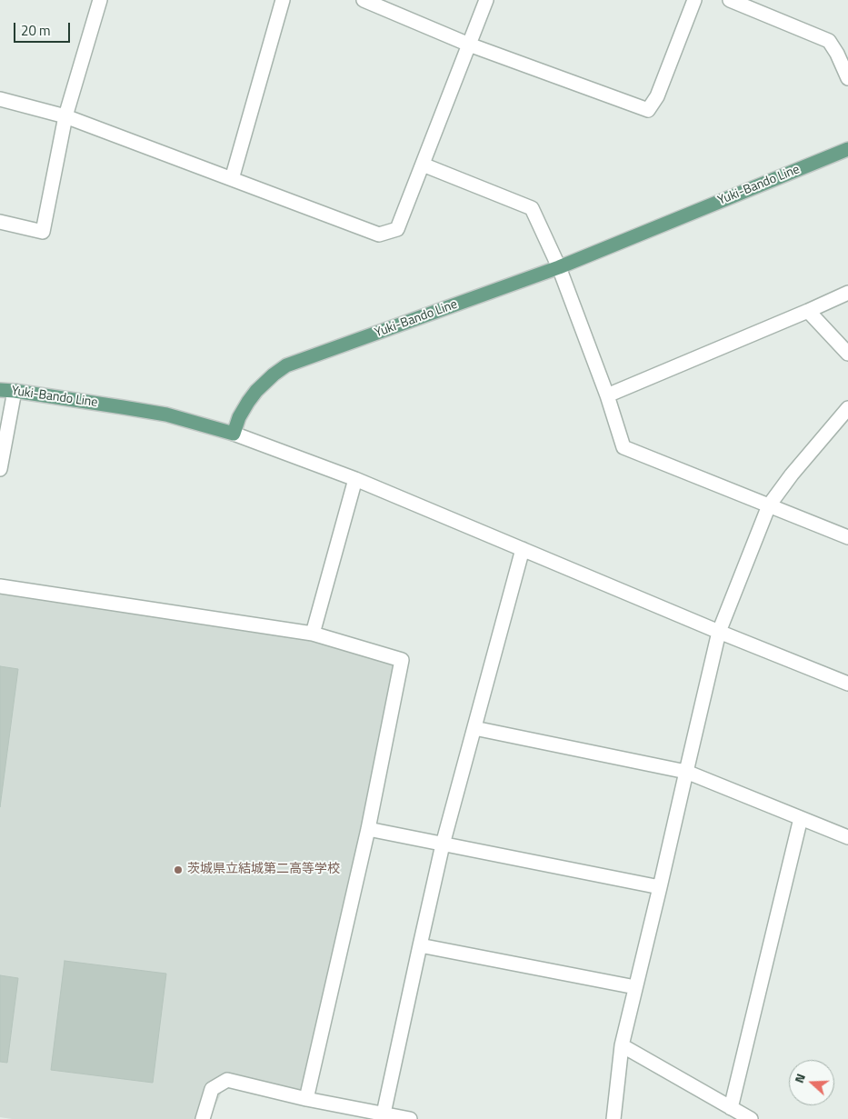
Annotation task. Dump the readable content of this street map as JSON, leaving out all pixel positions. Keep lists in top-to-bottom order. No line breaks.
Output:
{"streets":{"main road":["Yuki-Bando Line"]},"places":["茨城県立結城第二高等学校"],"scale_bar":"20 m","north":"left"}
